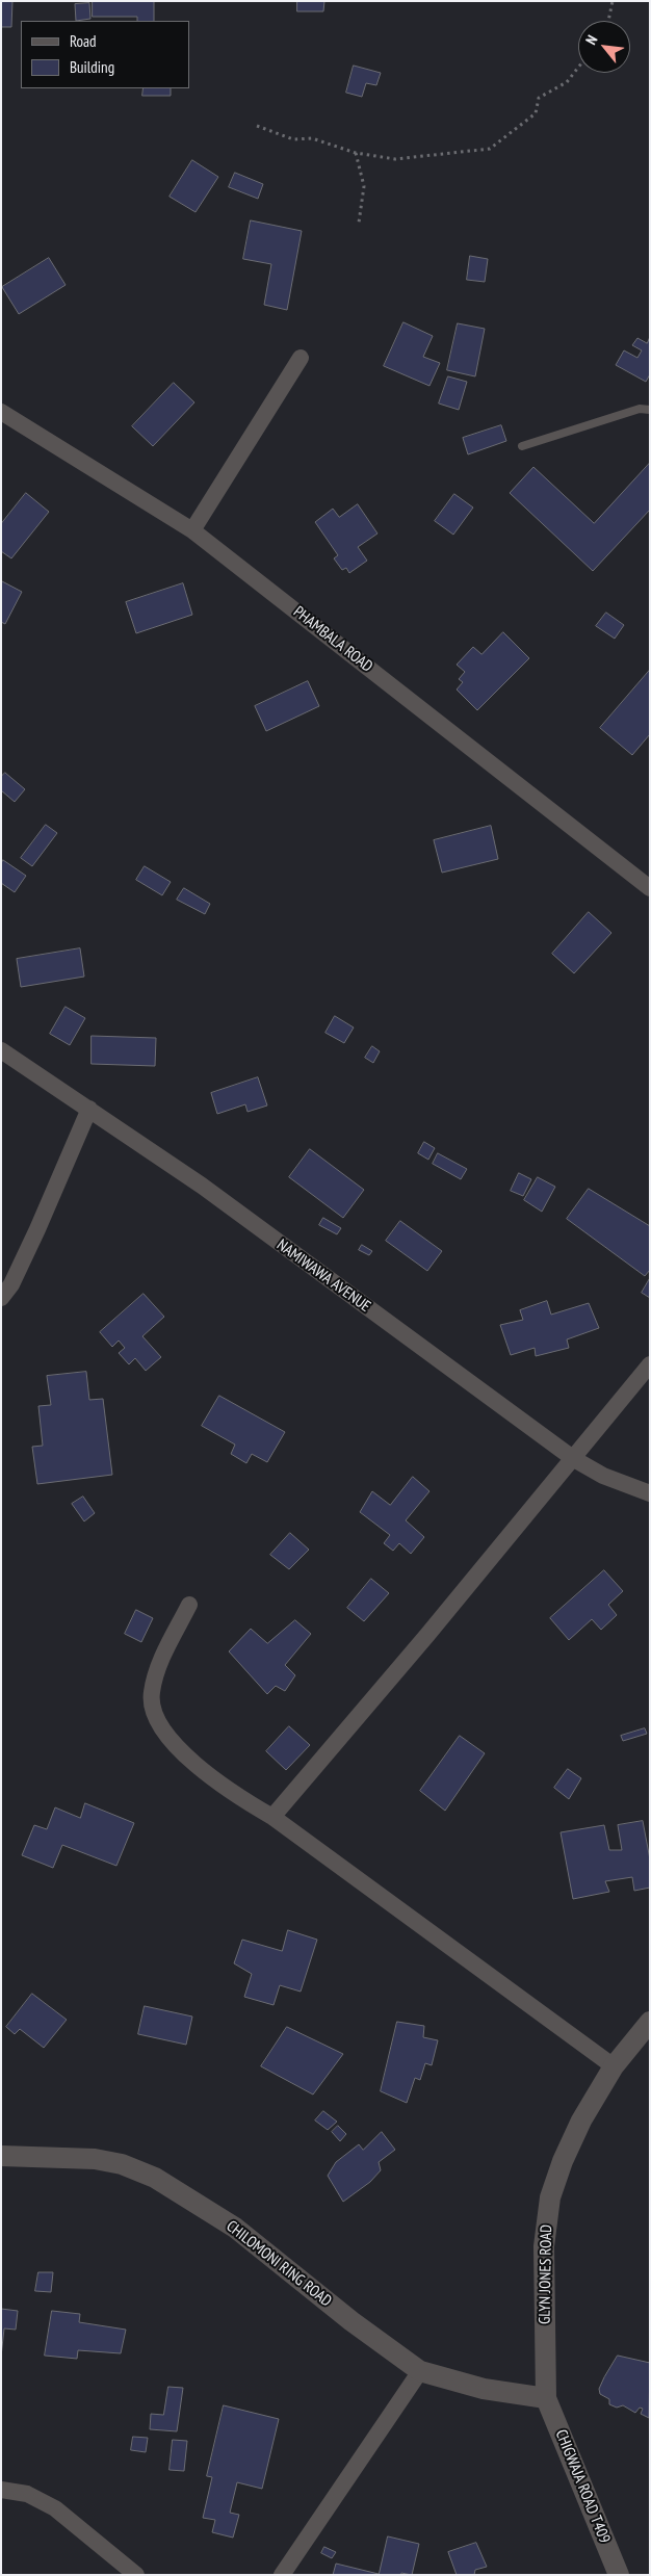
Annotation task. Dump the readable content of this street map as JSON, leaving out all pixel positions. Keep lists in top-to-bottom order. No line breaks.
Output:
{"streets":{"street":["PHAMBALA ROAD","NAMIWAWA AVENUE","CHILOMONI RING ROAD","GLYN JONES ROAD","CHIGWAJA ROAD T409"]},"crossings":[["CHILOMONI RING ROAD","GLYN JONES ROAD"],["CHILOMONI RING ROAD","CHIGWAJA ROAD T409"],["GLYN JONES ROAD","CHIGWAJA ROAD T409"]],"legend":["Road","Building"],"north":"top left"}
